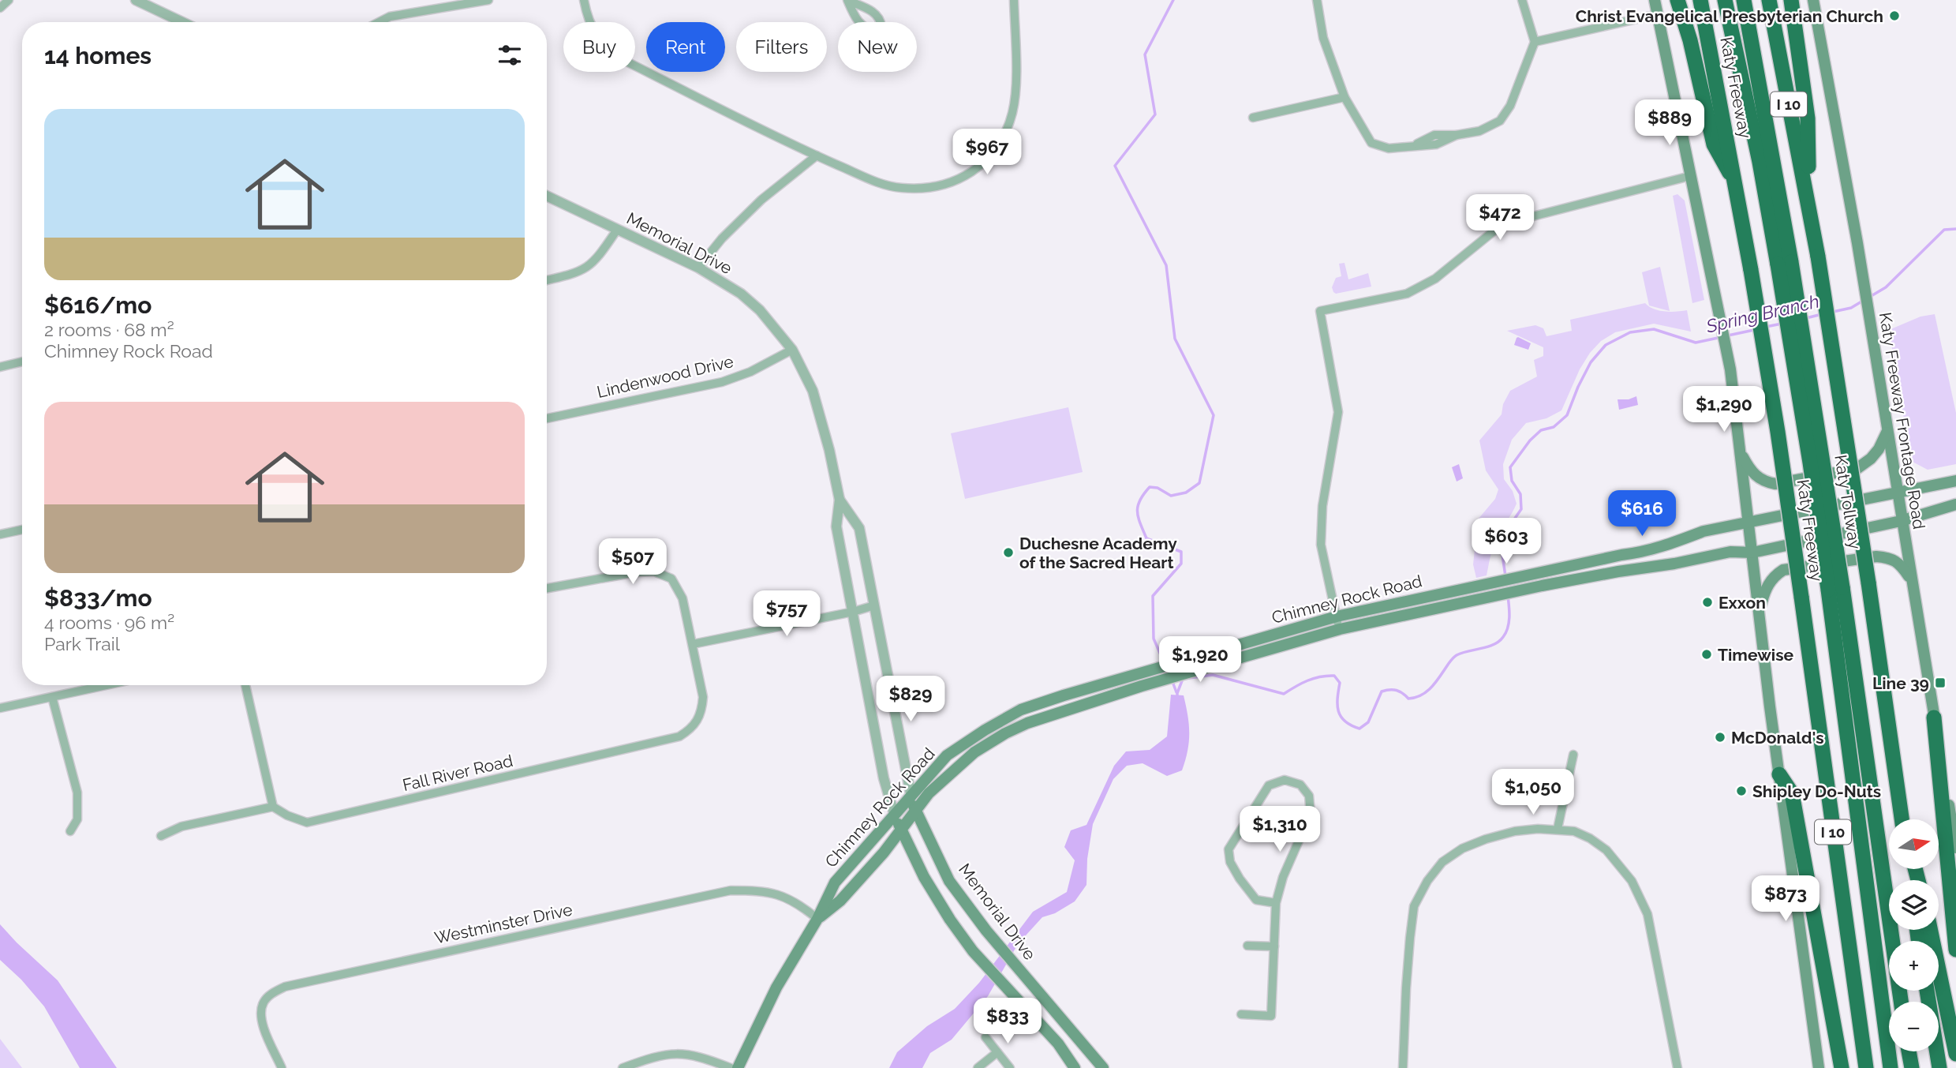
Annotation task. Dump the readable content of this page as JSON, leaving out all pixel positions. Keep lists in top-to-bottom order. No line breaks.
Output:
{"streets":{"highway":["Katy Freeway","I 10","Katy Tollway"],"main road":["Memorial Drive","Katy Freeway Frontage Road","Chimney Rock Road"],"street":["Lindenwood Drive","Fall River Road","Westminster Drive"]},"crossings":[["Memorial Drive","Lindenwood Drive"],["Memorial Drive","Chimney Rock Road"],["Katy Freeway Frontage Road","Chimney Rock Road"],["Chimney Rock Road","Westminster Drive"]],"water":["Spring Branch"],"places":{"other":["Christ Evangelical Presbyterian Church","Duchesne Academy of the Sacred Heart","Exxon","Timewise","McDonald's","Shipley Do-Nuts"],"transit":["Line 39"]},"north":"right","page":{"chip":["Buy","Rent","Filters","New"],"heading":"14 homes","list":[{"name":"$616/mo","note":"2 rooms · 68 m² · Chimney Rock Road"},{"name":"$833/mo","note":"4 rooms · 96 m² · Park Trail"}],"price":["$889","$967","$472","$1,290","$616","$603","$507","$757","$1,920","$829","$1,050","$1,310","$873","$833"],"map_buttons":["+","−"]}}
